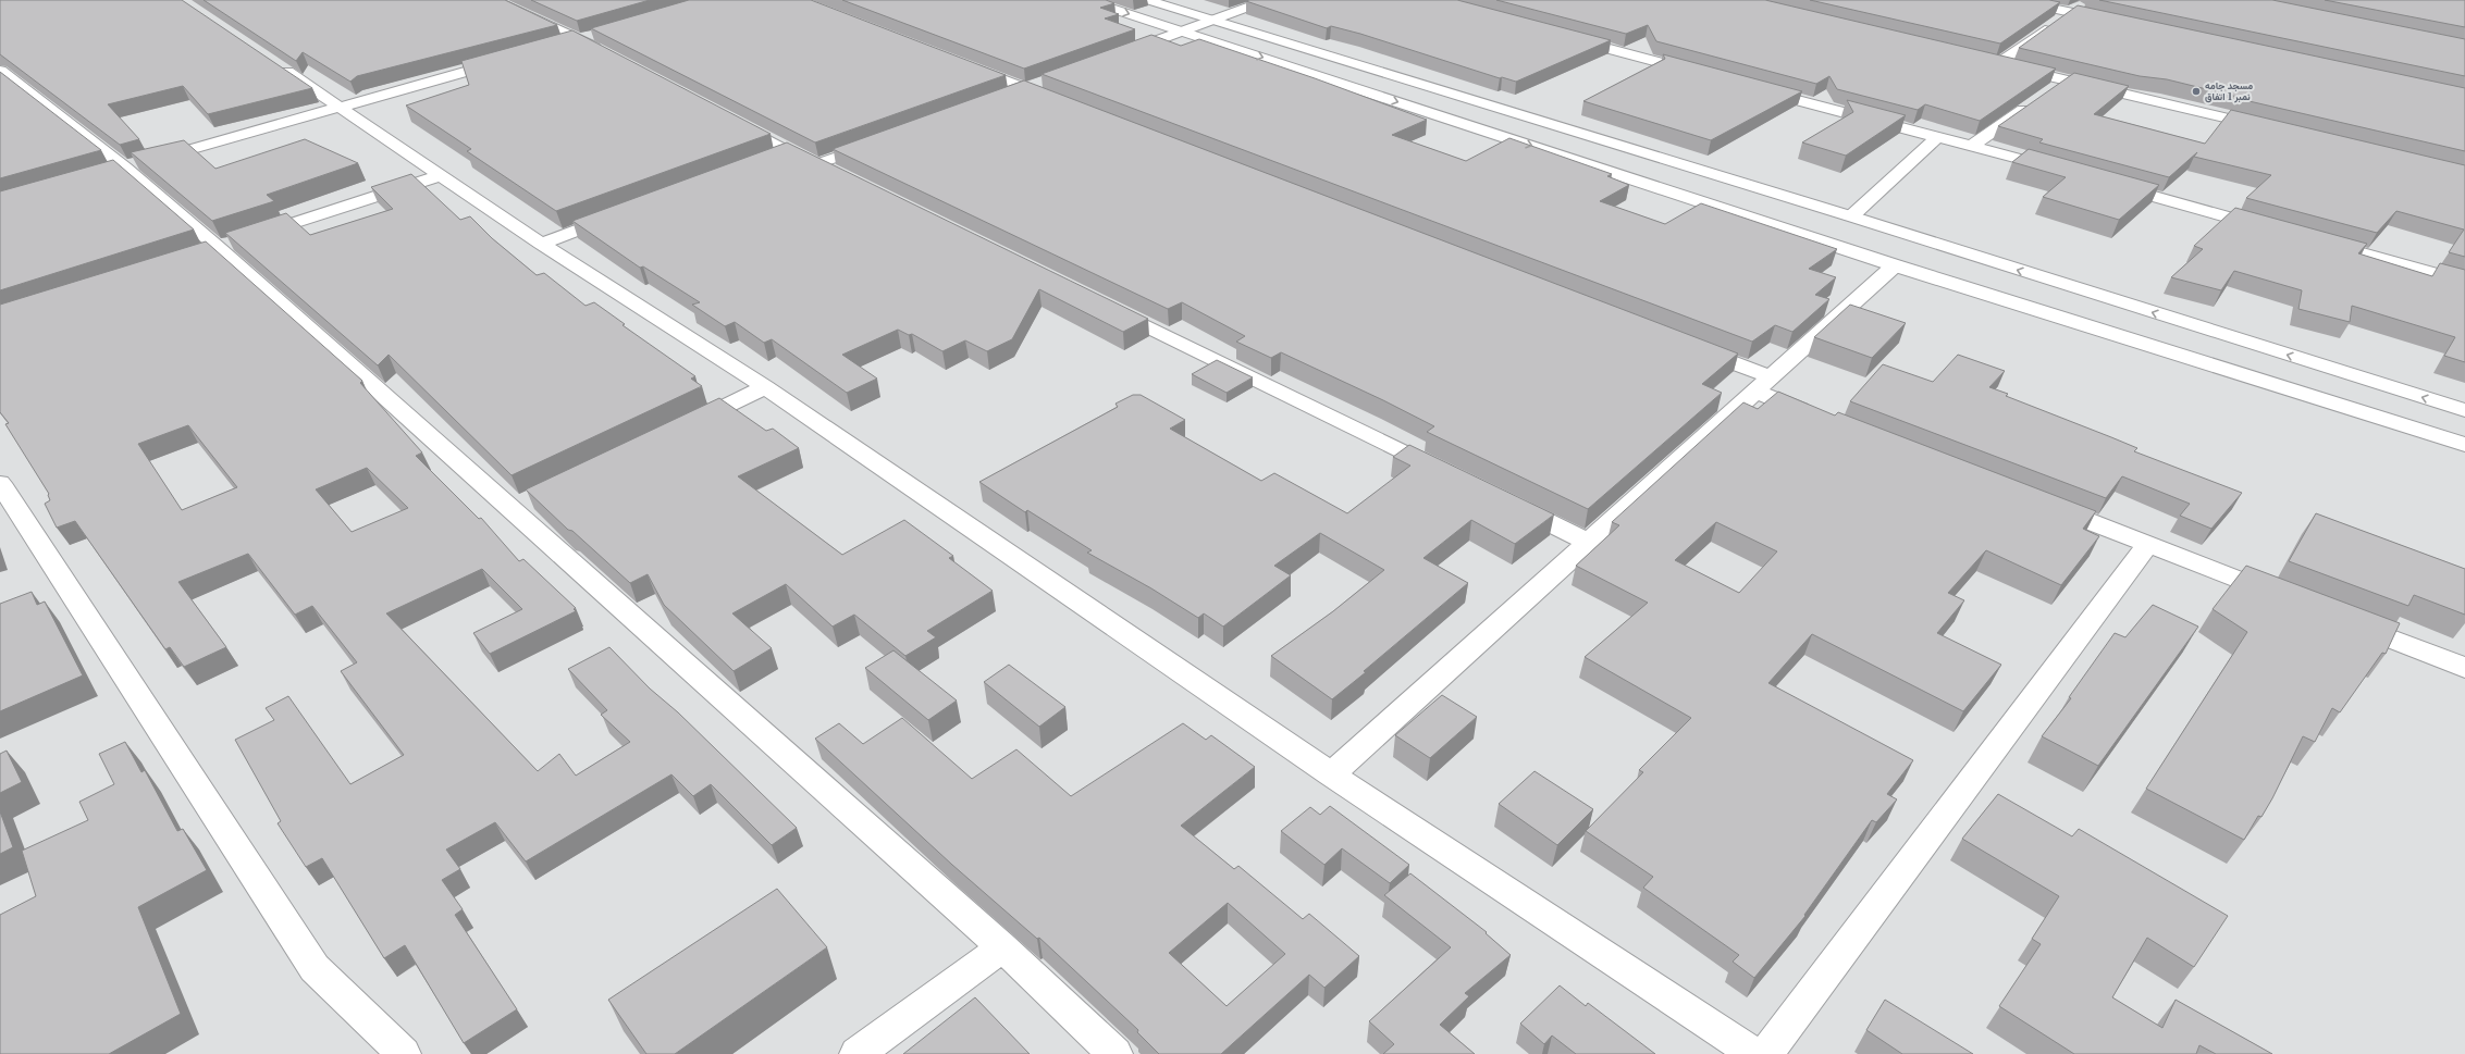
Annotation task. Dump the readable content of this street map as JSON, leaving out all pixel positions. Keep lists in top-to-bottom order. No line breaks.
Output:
{"places":["مسجد جامه نمبر 1 اتفاق"]}
